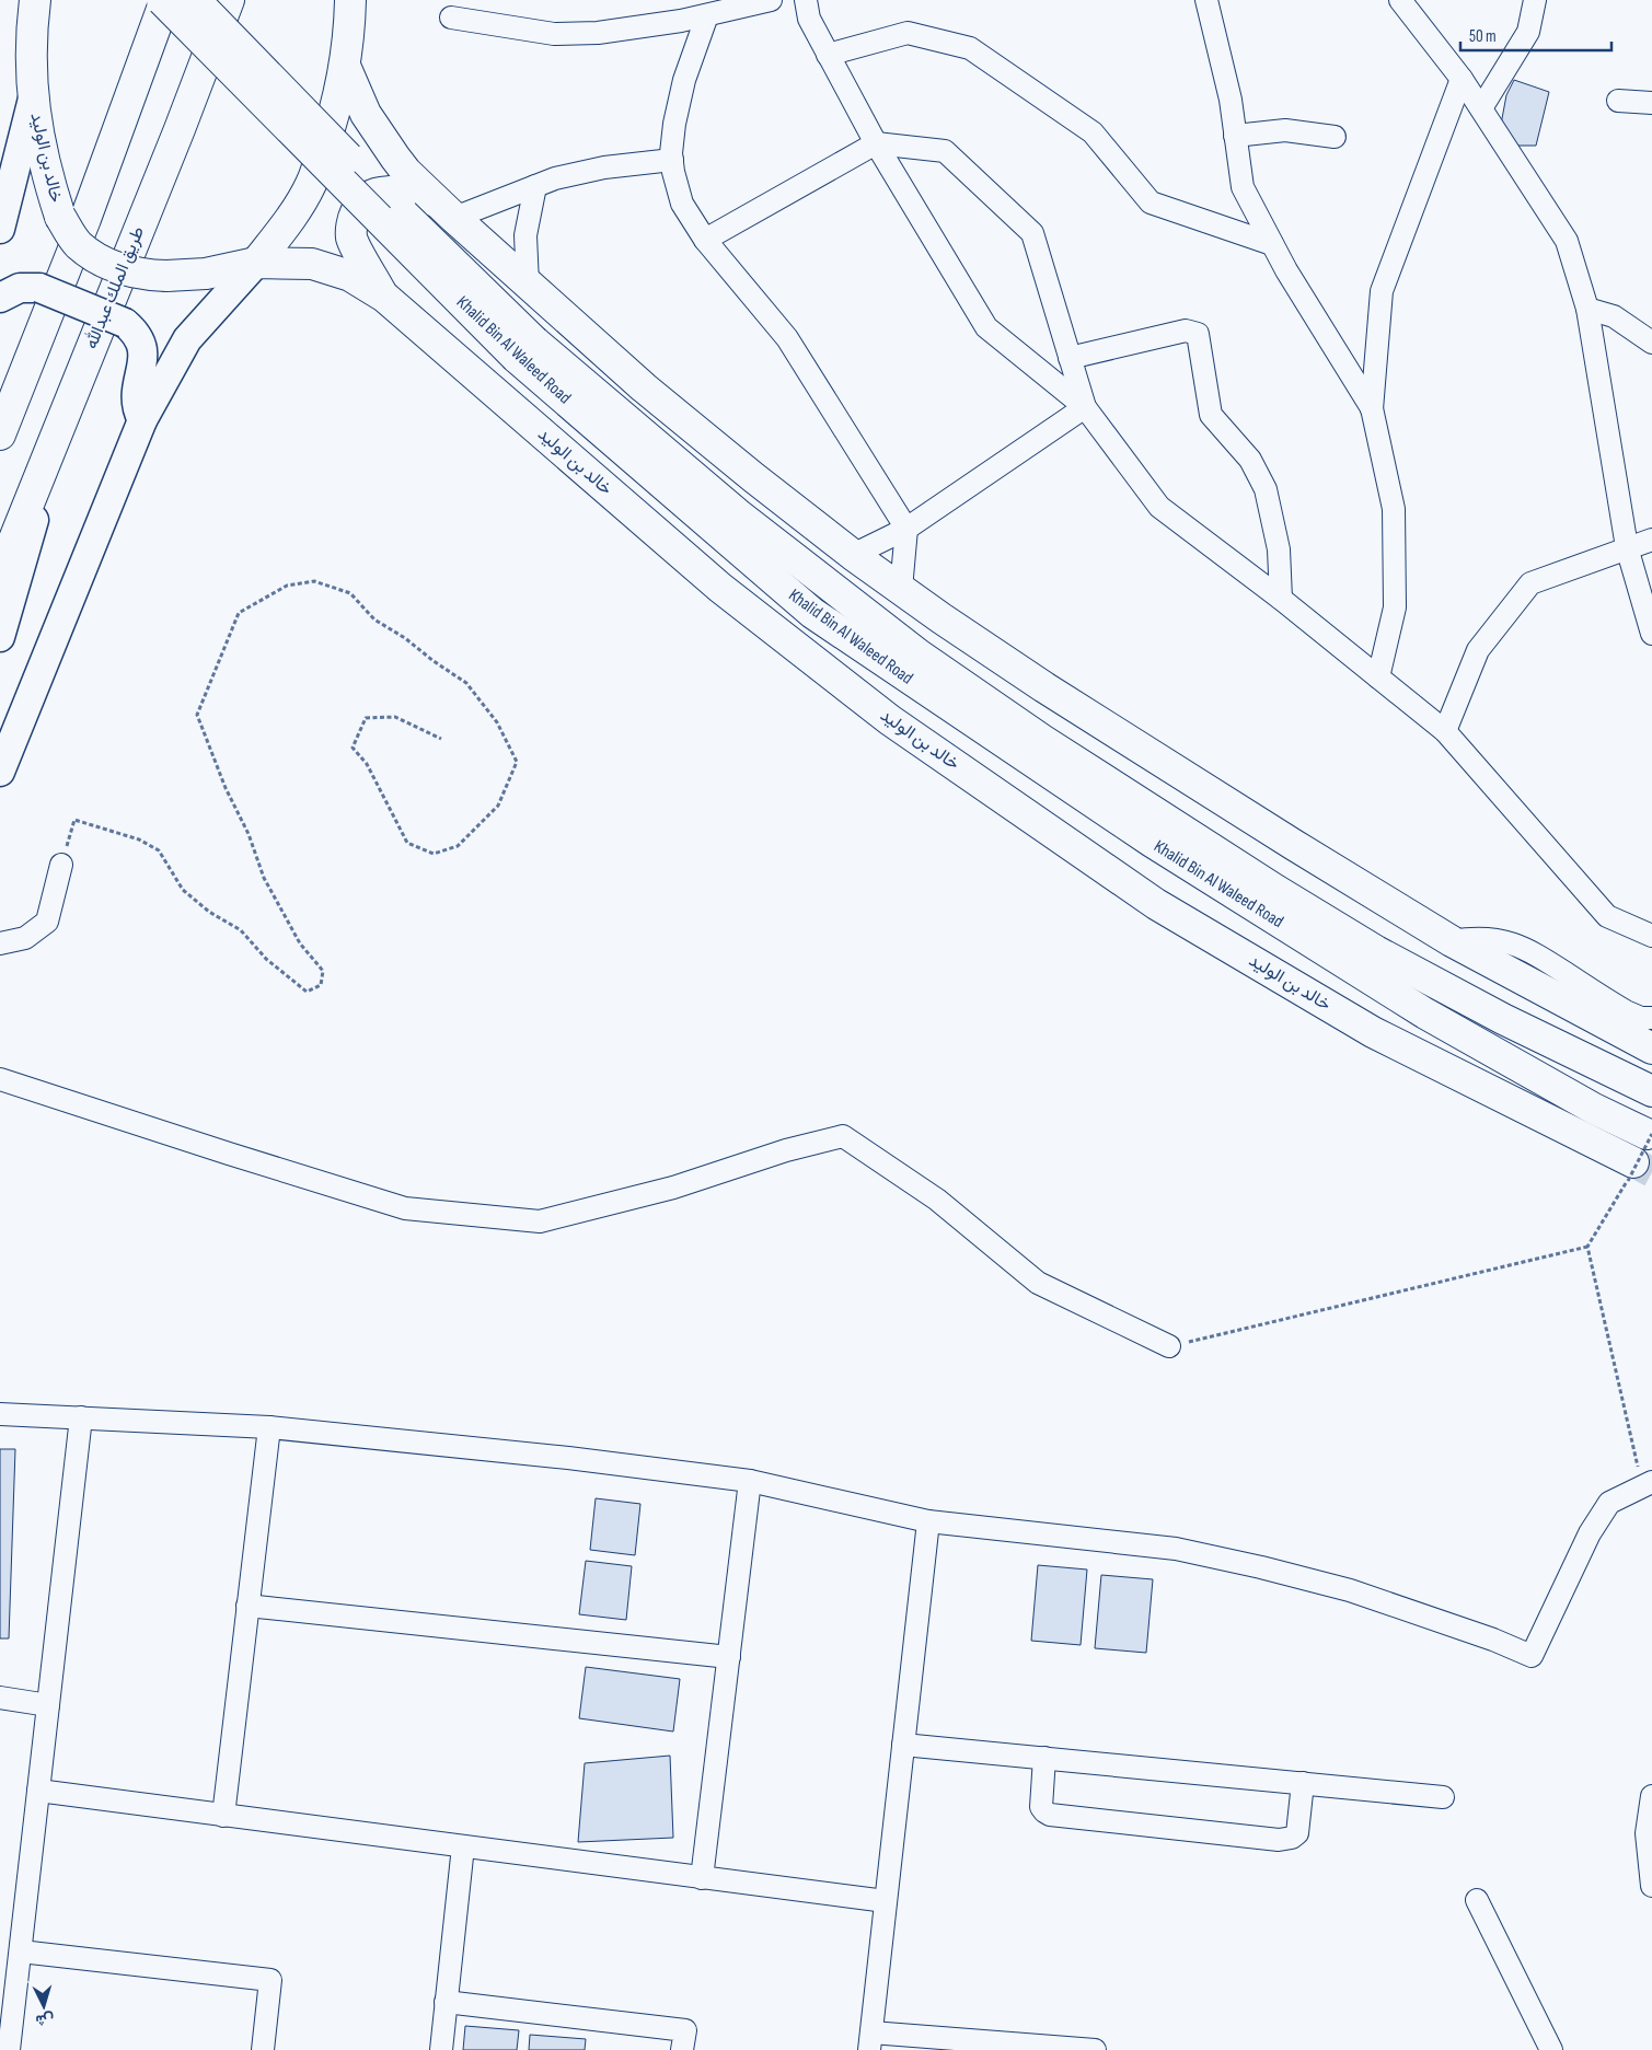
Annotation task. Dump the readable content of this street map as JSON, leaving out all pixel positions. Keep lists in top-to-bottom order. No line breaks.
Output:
{"streets":{"highway":["خالد بن الوليد","طريق الملك عبدالله","Khalid Bin Al Waleed Road"]},"scale_bar":"50 m","north":"bottom"}
